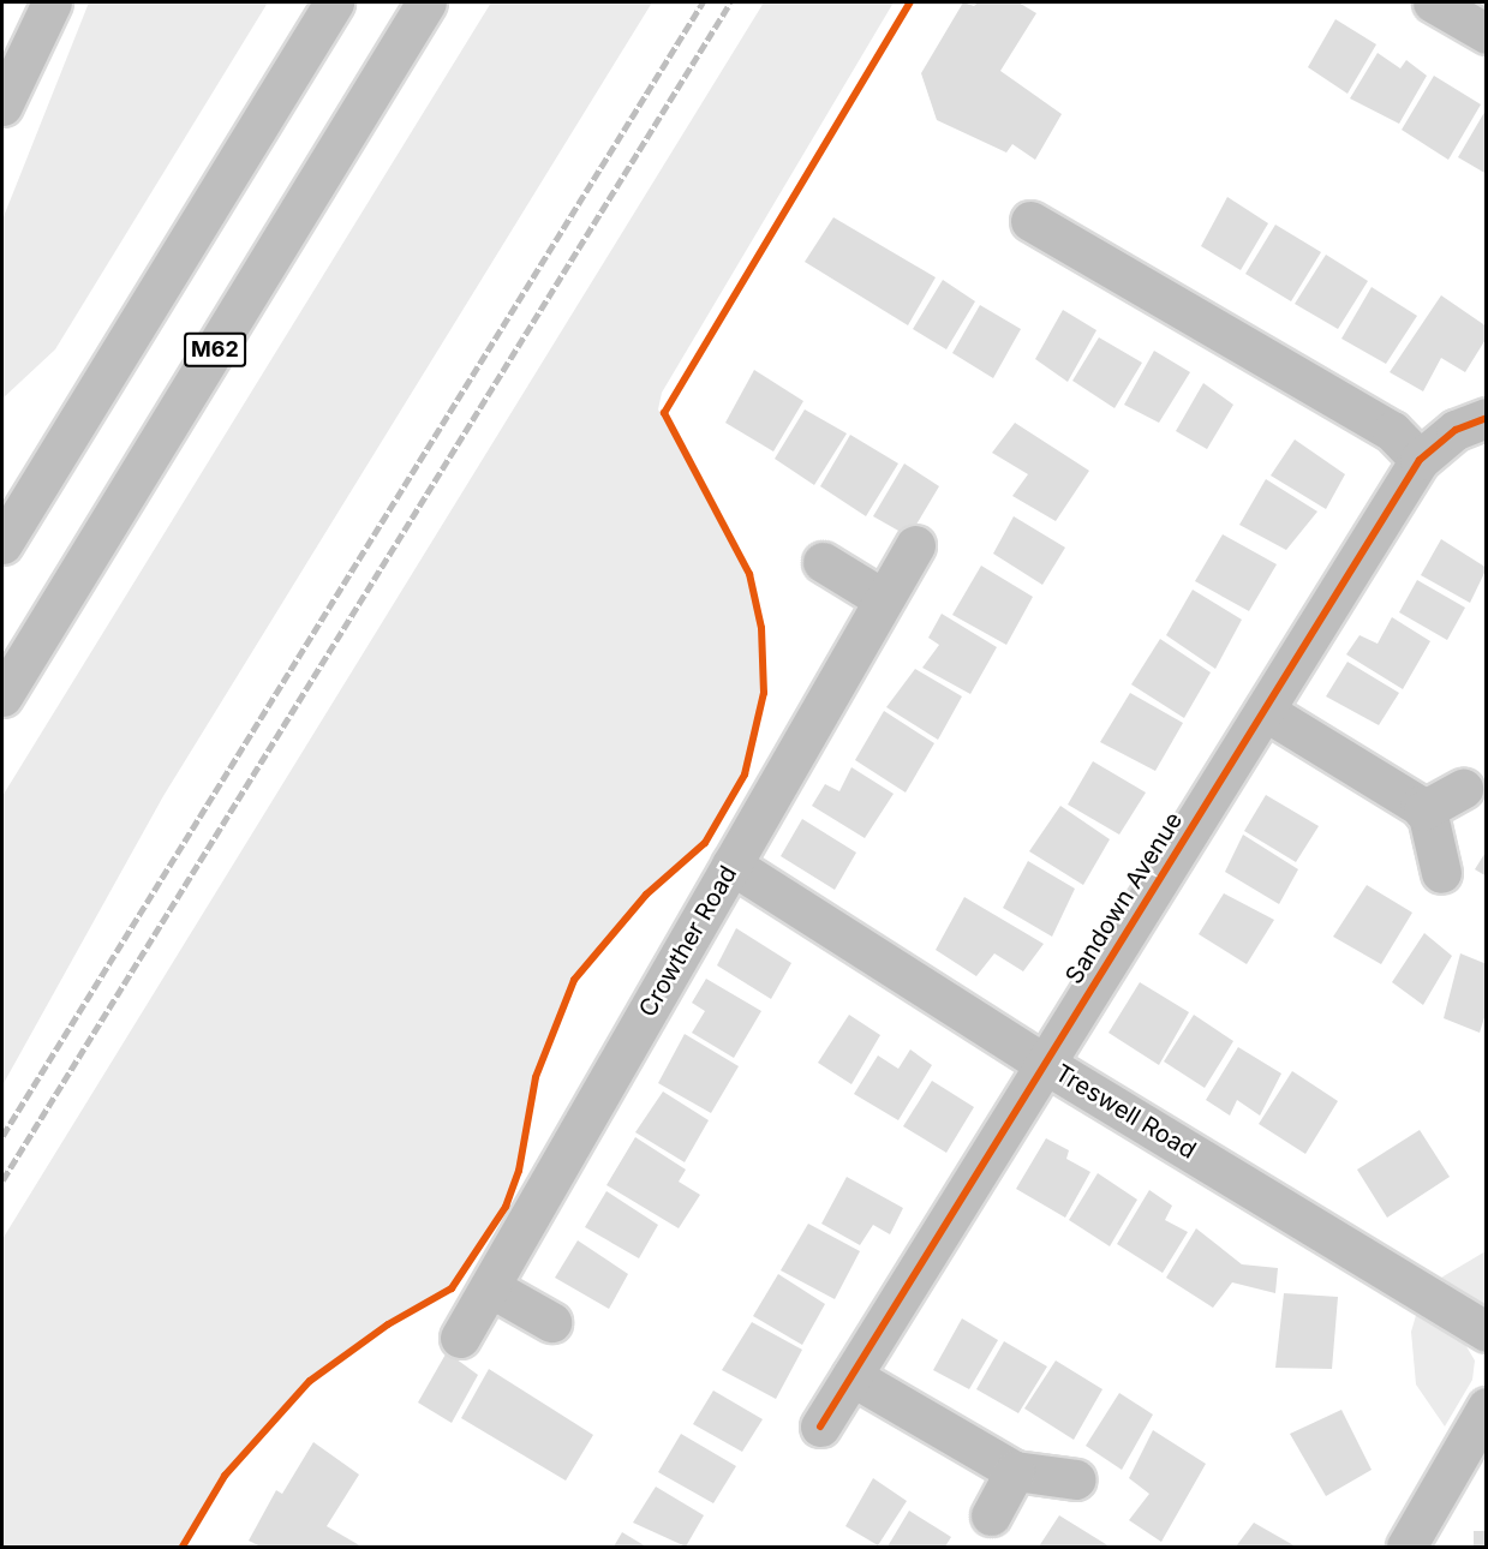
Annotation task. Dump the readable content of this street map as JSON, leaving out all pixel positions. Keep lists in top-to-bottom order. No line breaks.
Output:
{"streets":{"main road":["M62","Sandown Avenue","Crowther Road","Treswell Road"]},"crossings":[["Sandown Avenue","Treswell Road"],["Crowther Road","Treswell Road"]]}
